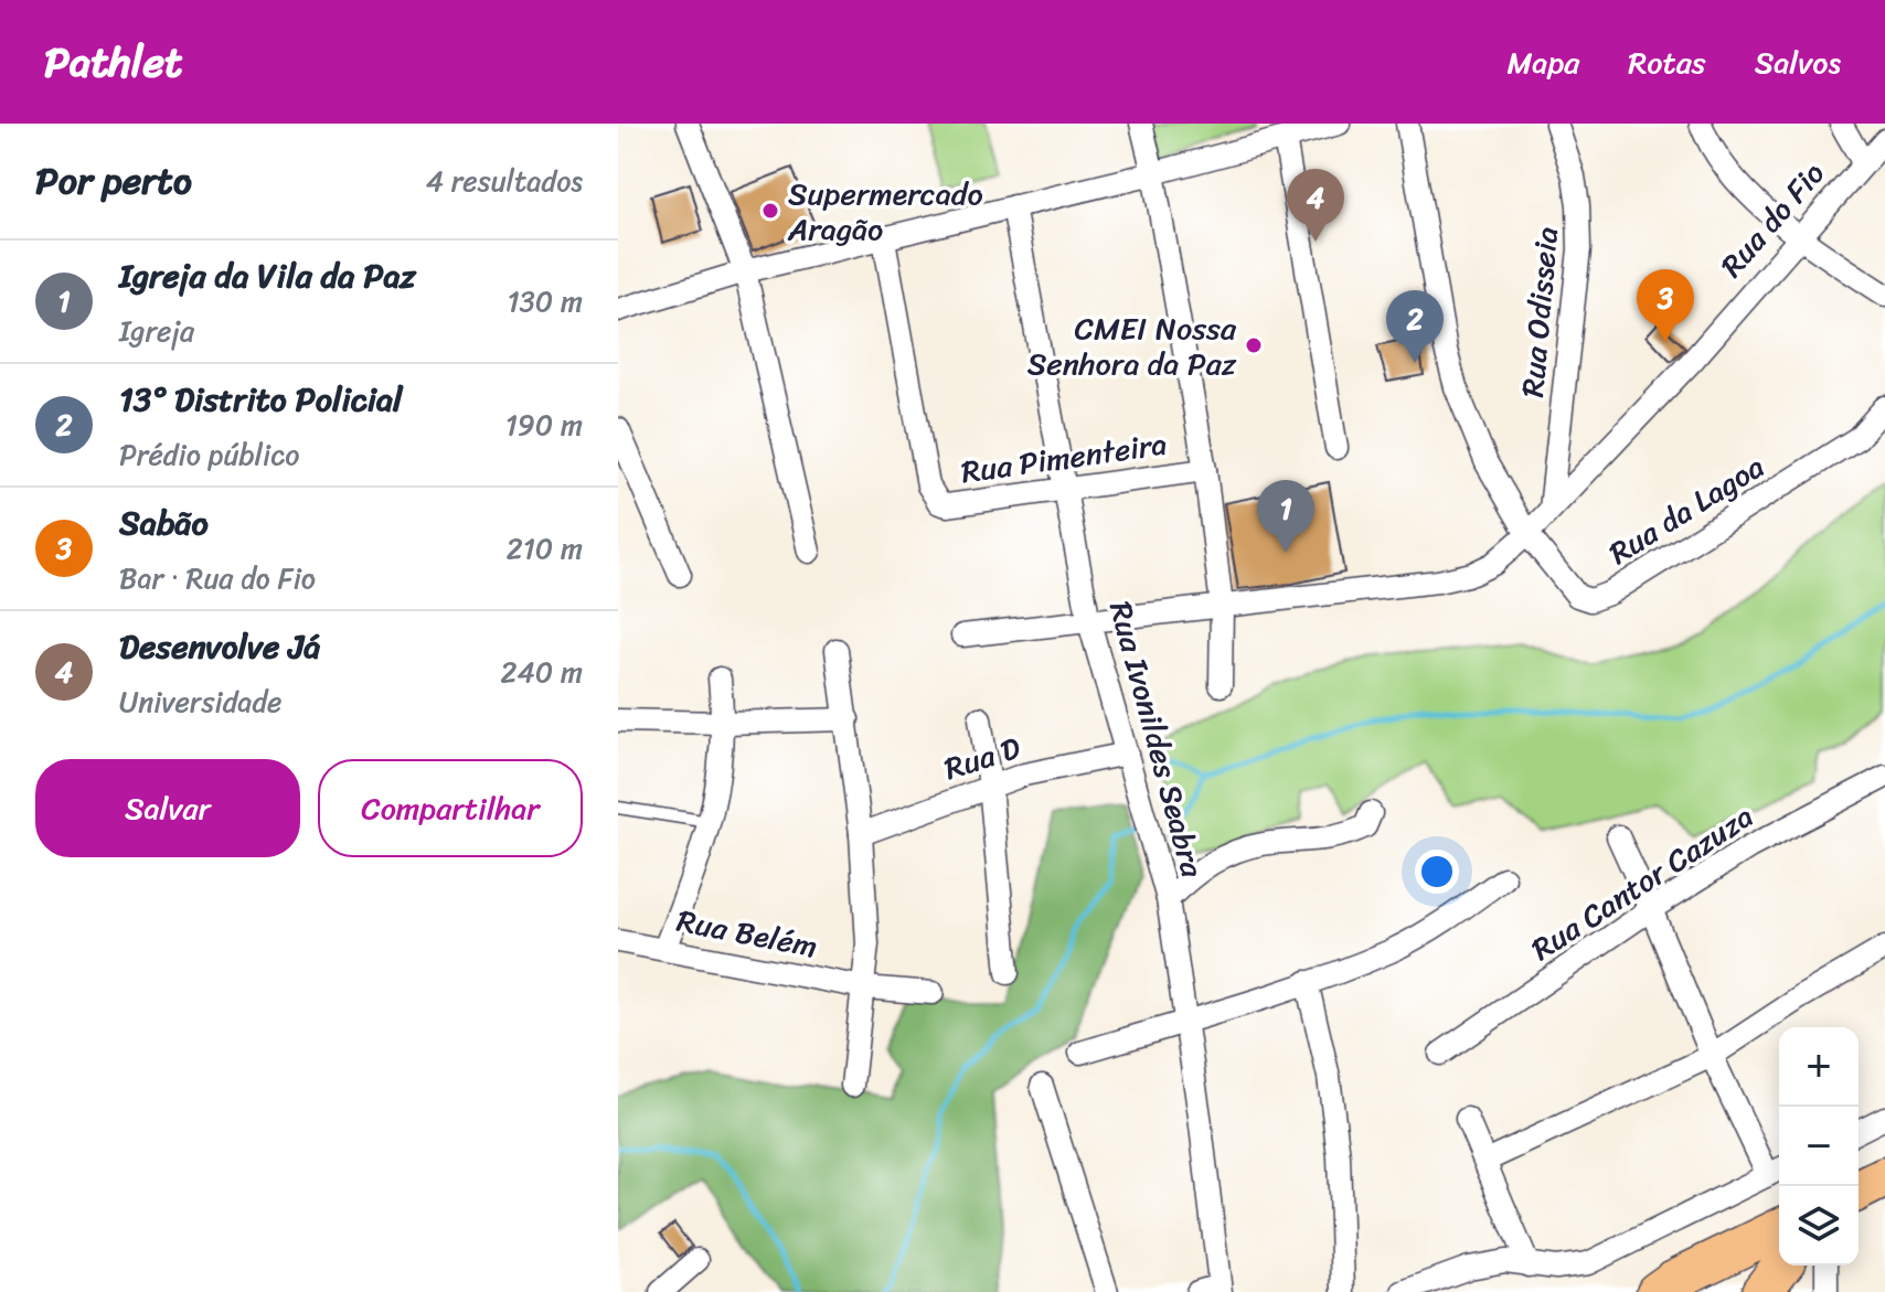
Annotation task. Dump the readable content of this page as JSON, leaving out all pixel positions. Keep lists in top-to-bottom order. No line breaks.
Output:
{"streets":{"street":["Rua do Fio","Rua Odisseia","Rua Pimenteira","Rua da Lagoa","Rua Ivonildes Seabra","Rua D","Rua Cantor Cazuza","Rua Belém"]},"crossings":[["Rua do Fio","Rua Odisseia"],["Rua do Fio","Rua da Lagoa"],["Rua do Fio","Rua Ivonildes Seabra"],["Rua Pimenteira","Rua Ivonildes Seabra"],["Rua Ivonildes Seabra","Rua D"]],"places":["Supermercado Aragão","CMEI Nossa Senhora da Paz"],"page":{"header":"Pathlet","nav":["Mapa","Rotas","Salvos"],"heading":["Por perto","4 resultados"],"pins":["4","3","2","1"],"list":[{"mark":"1","name":"Igreja da Vila da Paz","note":"Igreja","value":"130 m"},{"mark":"2","name":"13° Distrito Policial","note":"Prédio público","value":"190 m"},{"mark":"3","name":"Sabão","note":"Bar · Rua do Fio","value":"210 m"},{"mark":"4","name":"Desenvolve Já","note":"Universidade","value":"240 m"}],"buttons":["Salvar","Compartilhar"],"map_buttons":["+","−"]}}
